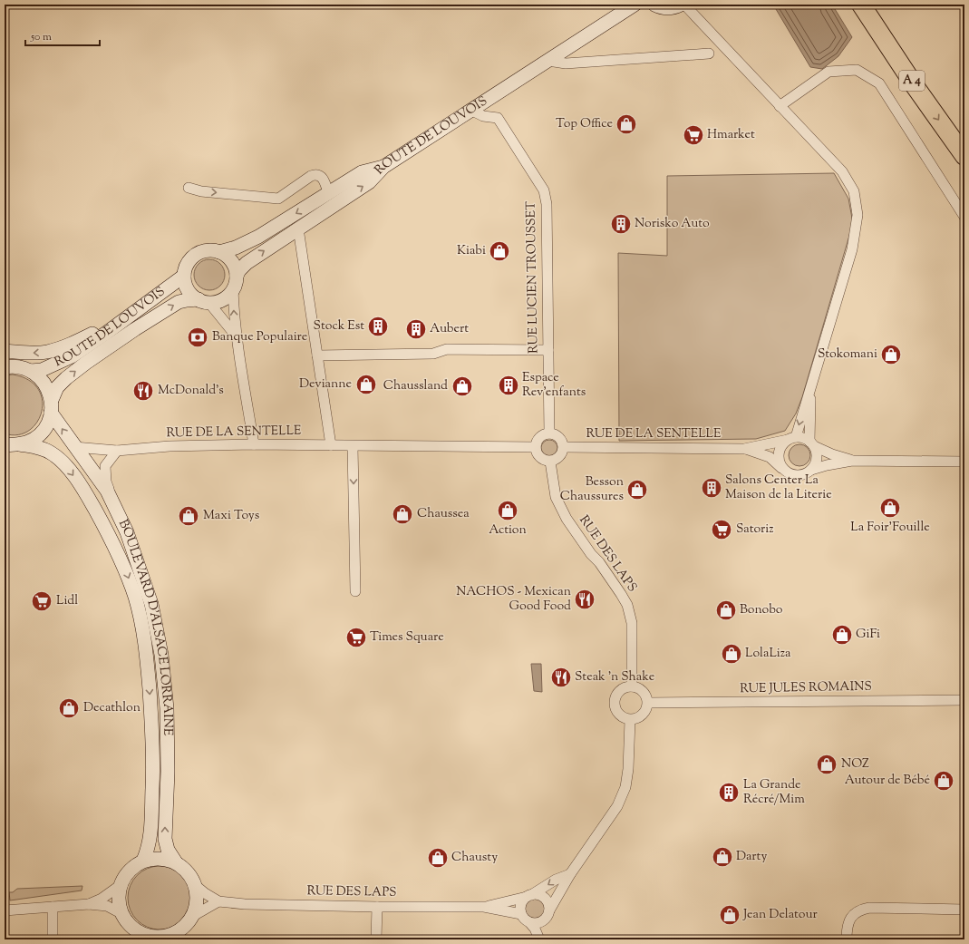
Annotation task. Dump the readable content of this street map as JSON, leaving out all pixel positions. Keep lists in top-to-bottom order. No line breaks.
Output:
{"streets":{"highway":["A 4"],"main road":["ROUTE DE LOUVOIS","BOULEVARD D'ALSACE LORRAINE"],"street":["RUE LUCIEN TROUSSET","RUE DE LA SENTELLE","RUE DES LAPS","RUE JULES ROMAINS"]},"crossings":[["ROUTE DE LOUVOIS","RUE LUCIEN TROUSSET"],["ROUTE DE LOUVOIS","BOULEVARD D'ALSACE LORRAINE"],["RUE LUCIEN TROUSSET","RUE DE LA SENTELLE"],["RUE LUCIEN TROUSSET","RUE DES LAPS"],["RUE DE LA SENTELLE","RUE DES LAPS"],["RUE DE LA SENTELLE","BOULEVARD D'ALSACE LORRAINE"],["RUE DES LAPS","BOULEVARD D'ALSACE LORRAINE"],["RUE DES LAPS","RUE JULES ROMAINS"]],"places":{"shop":["Top Office","Kiabi","Stokomani","Devianne","Chaussland","Besson Chaussures","La Foir'Fouille","Action","Chaussea","Maxi Toys","Bonobo","GiFi","LolaLiza","Decathlon","NOZ","Autour de Bébé","Darty","Chausty","Jean Delatour"],"supermarket":["Hmarket","Satoriz","Lidl","Times Square"],"building":["Norisko Auto","Stock Est","Aubert","Espace Rev'enfants","Salons Center La Maison de la Literie","La Grande Récré/Mim"],"bank":["Banque Populaire"],"restaurant":["McDonald's","NACHOS - Mexican Good Food","Steak 'n Shake"]},"scale_bar":"50 m"}
